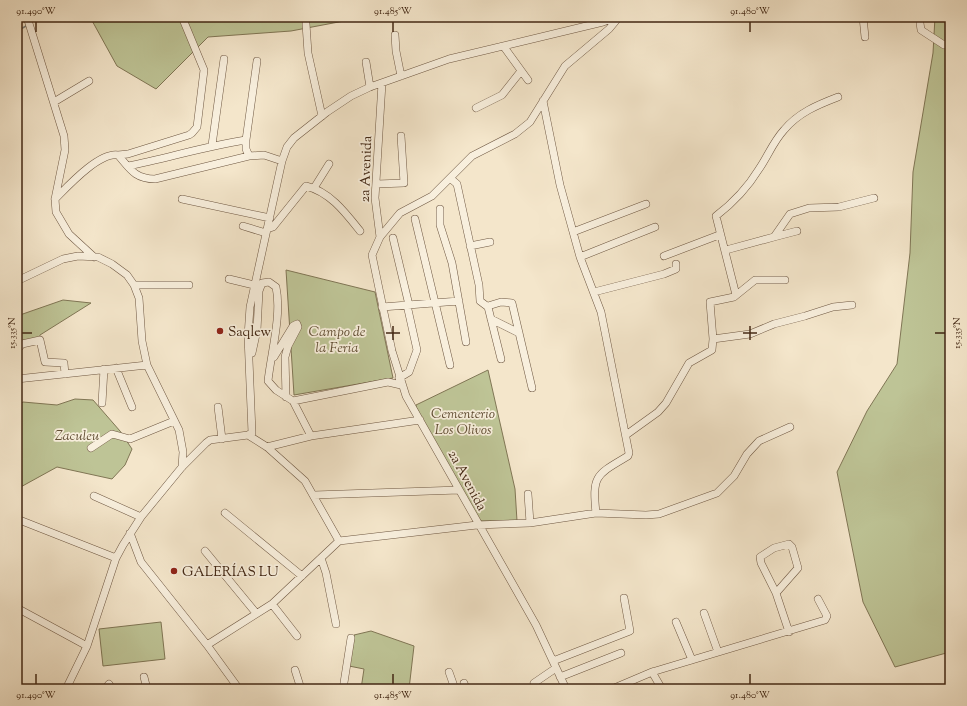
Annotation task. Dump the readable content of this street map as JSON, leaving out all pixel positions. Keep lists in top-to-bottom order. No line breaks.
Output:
{"streets":{"street":["2a Avenida"]},"parks":["Campo de la Feria","Cementerio Los Olivos","Zaculeu"],"places":["Saqlew","GALERÍAS LU"],"coordinates":["91.490°W","91.485°W","91.480°W","15.335°N"]}
